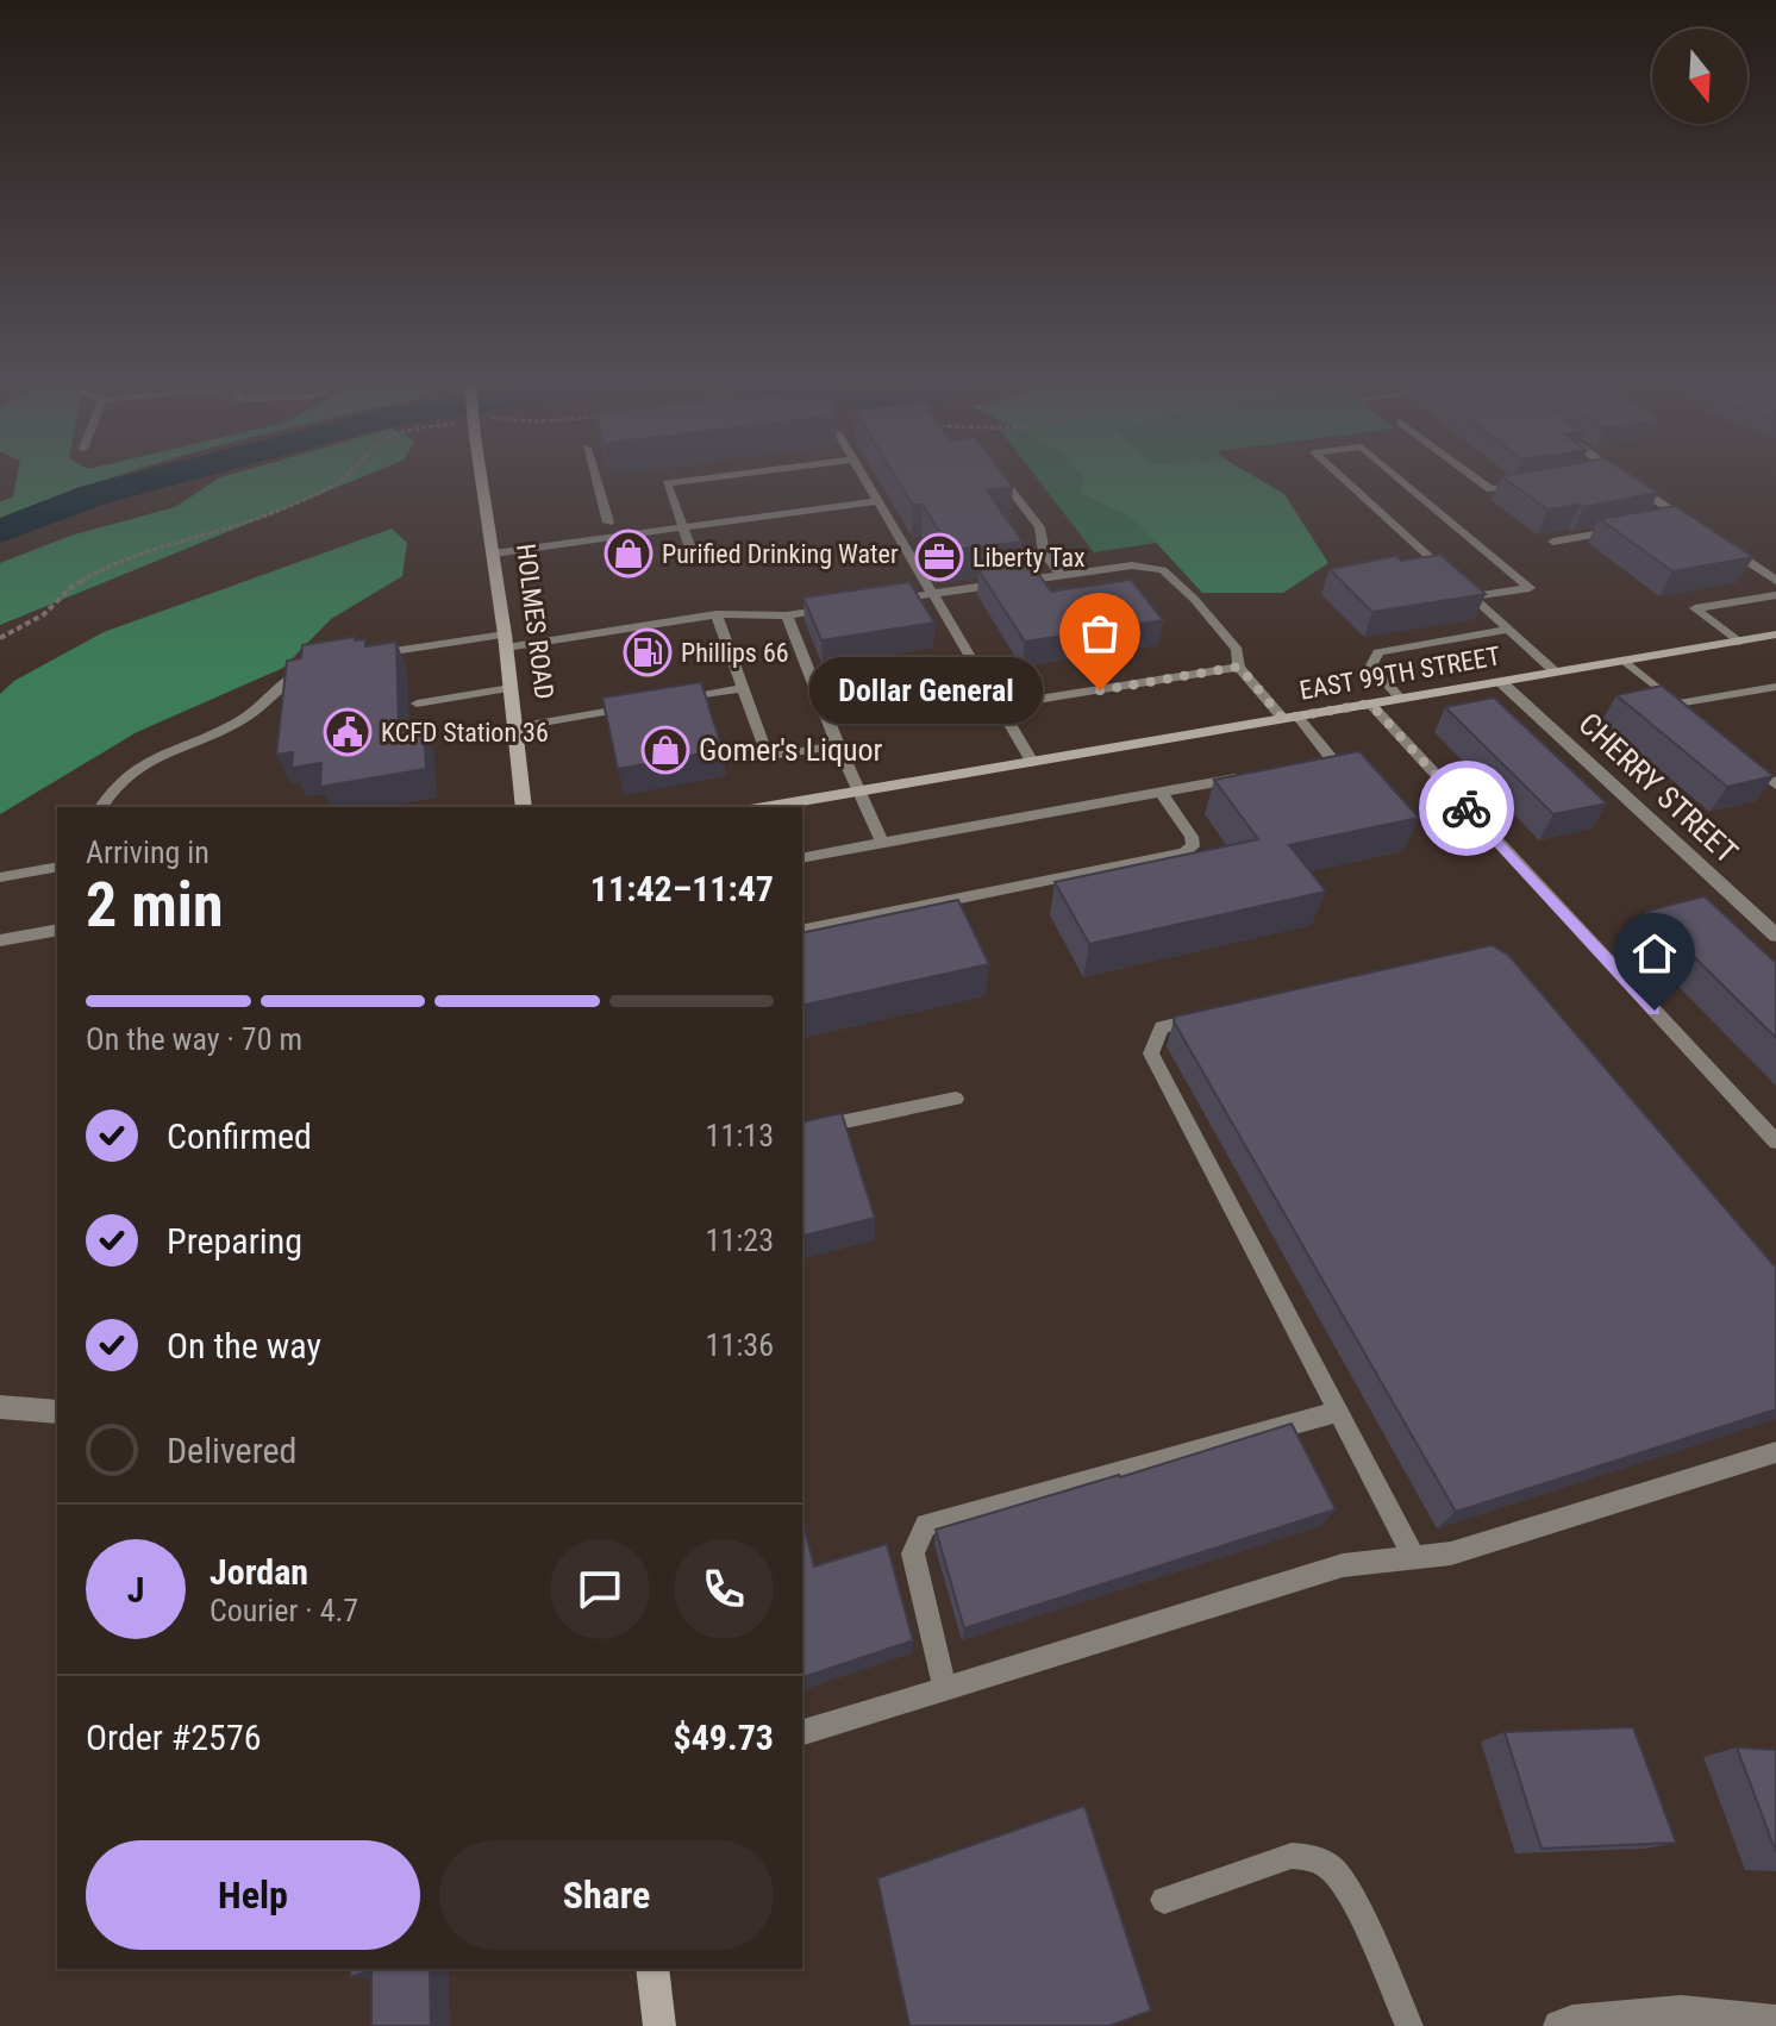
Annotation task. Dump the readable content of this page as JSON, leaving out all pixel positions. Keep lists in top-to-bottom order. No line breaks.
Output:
{"streets":{"street":["HOLMES ROAD","EAST 99TH STREET","CHERRY STREET"]},"crossings":[["EAST 99TH STREET","CHERRY STREET"]],"places":{"shop":["Purified Drinking Water","Gomer's Liquor"],"office":["Liberty Tax"],"fuel station":["Phillips 66"],"other":["Dollar General"],"public building":["KCFD Station 36"]},"north":"bottom","page":{"bubble":"Dollar General","heading":["2 min","Arriving in","11:42–11:47"],"panel":["Jordan","Courier · 4.7","Order #2576","$49.73"],"bar":"On the way · 70 m","list":[["Confirmed","11:13"],["Preparing","11:23"],["On the way","11:36"],"Delivered"],"round":"J","buttons":["Help","Share"]}}
